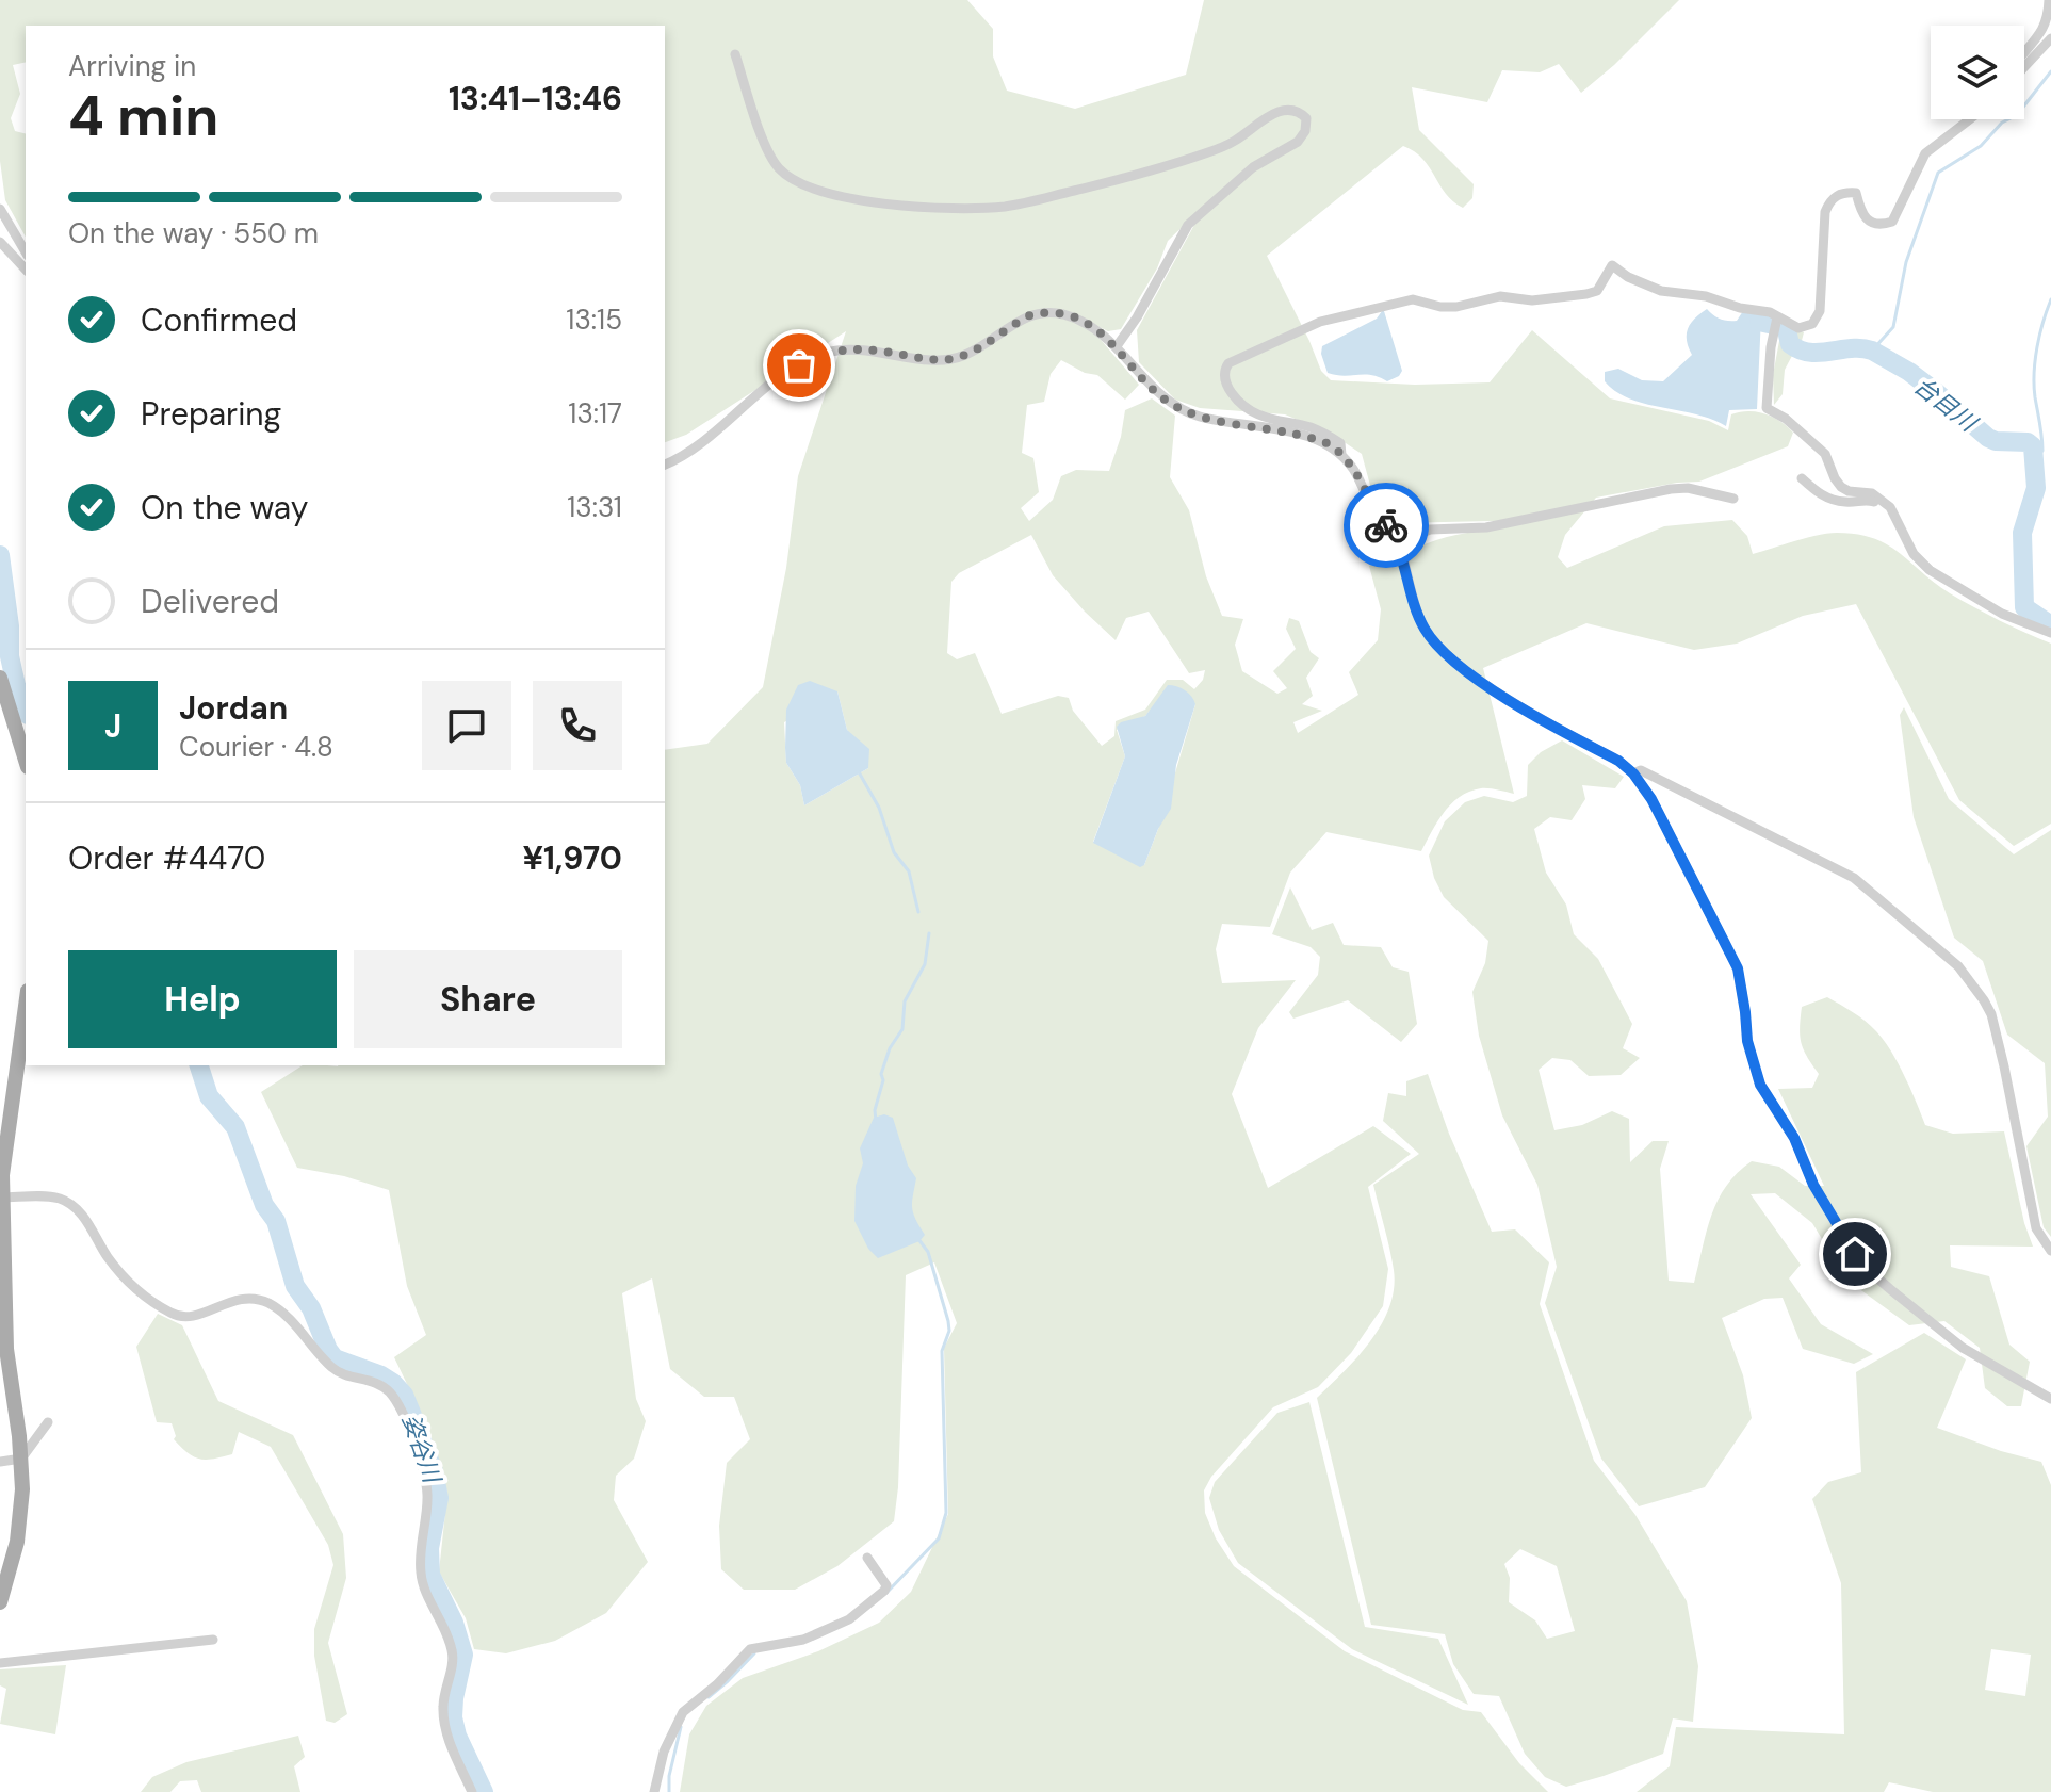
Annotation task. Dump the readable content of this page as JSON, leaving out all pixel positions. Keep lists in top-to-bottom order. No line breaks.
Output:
{"water":["台目川","姿谷川"],"page":{"heading":["4 min","Arriving in","13:41–13:46"],"panel":["Jordan","Courier · 4.8","Order #4470","¥1,970"],"bar":"On the way · 550 m","list":[["Confirmed","13:15"],["Preparing","13:17"],["On the way","13:31"],"Delivered"],"round":"J","buttons":["Help","Share"]}}
